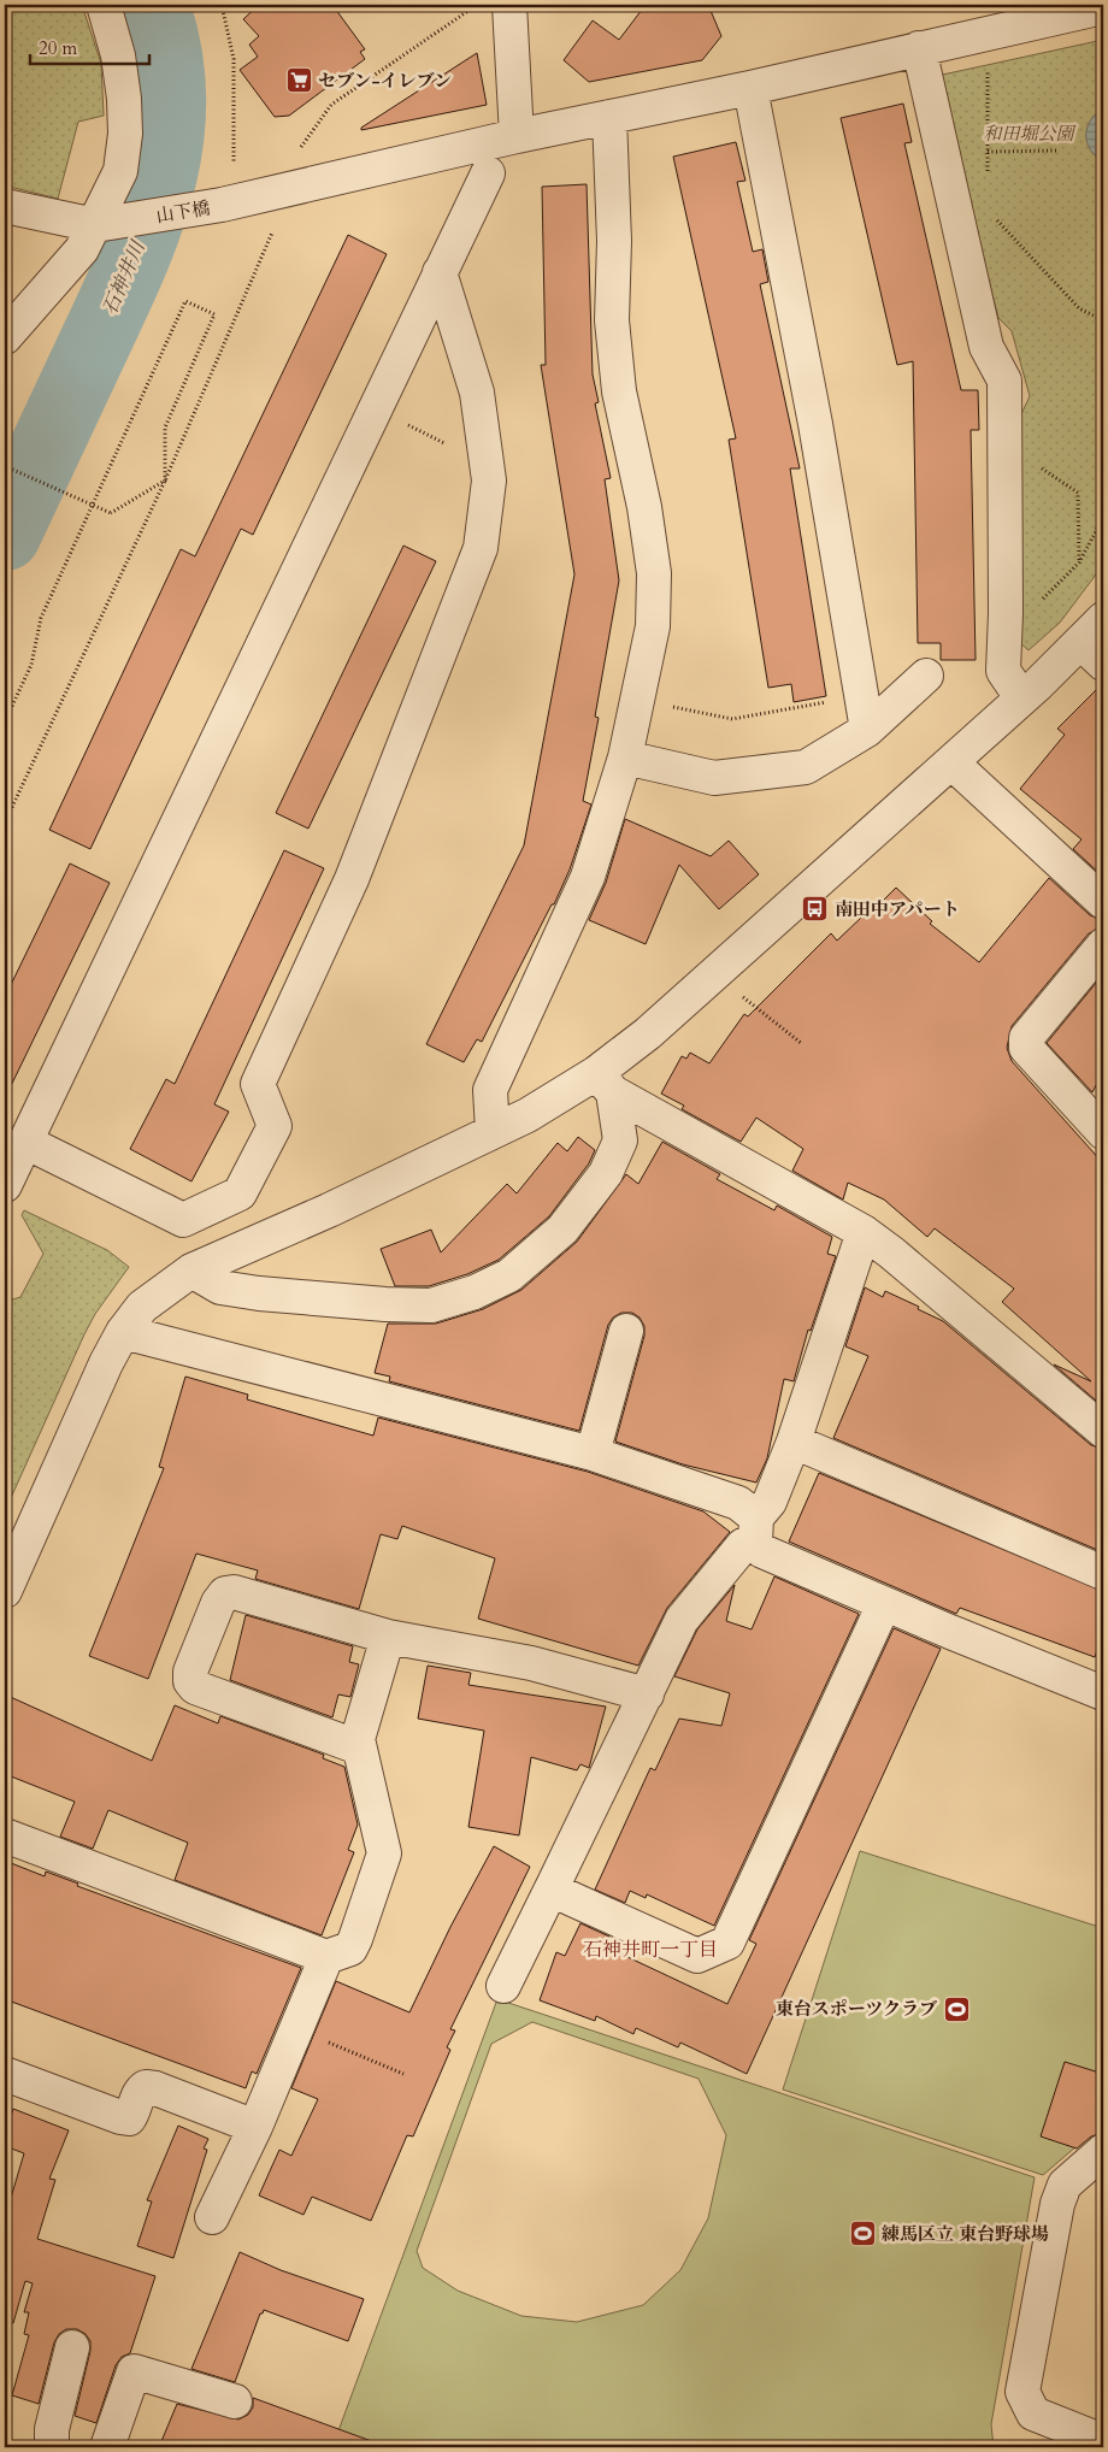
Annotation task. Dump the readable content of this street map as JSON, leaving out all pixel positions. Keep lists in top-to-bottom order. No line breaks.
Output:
{"streets":{"street":["山下橋"]},"districts":["石神井町一丁目"],"water":["石神井川"],"parks":["和田堀公園"],"places":{"supermarket":["セブン-イレブン"],"bus stop":["南田中アパート"],"sports":["東台スポーツクラブ","練馬区立 東台野球場"]},"scale_bar":"20 m"}
